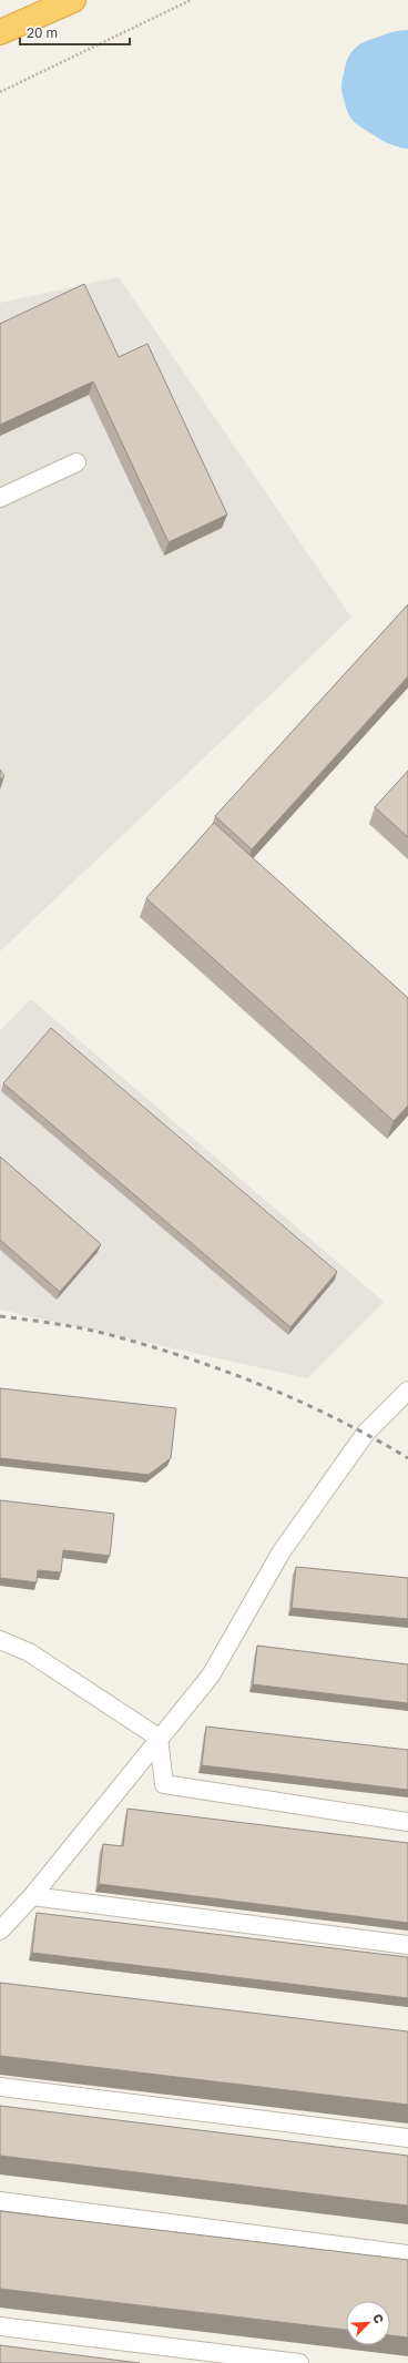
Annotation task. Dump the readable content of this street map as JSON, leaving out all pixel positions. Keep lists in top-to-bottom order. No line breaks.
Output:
{"scale_bar":"20 m","north":"top right"}
